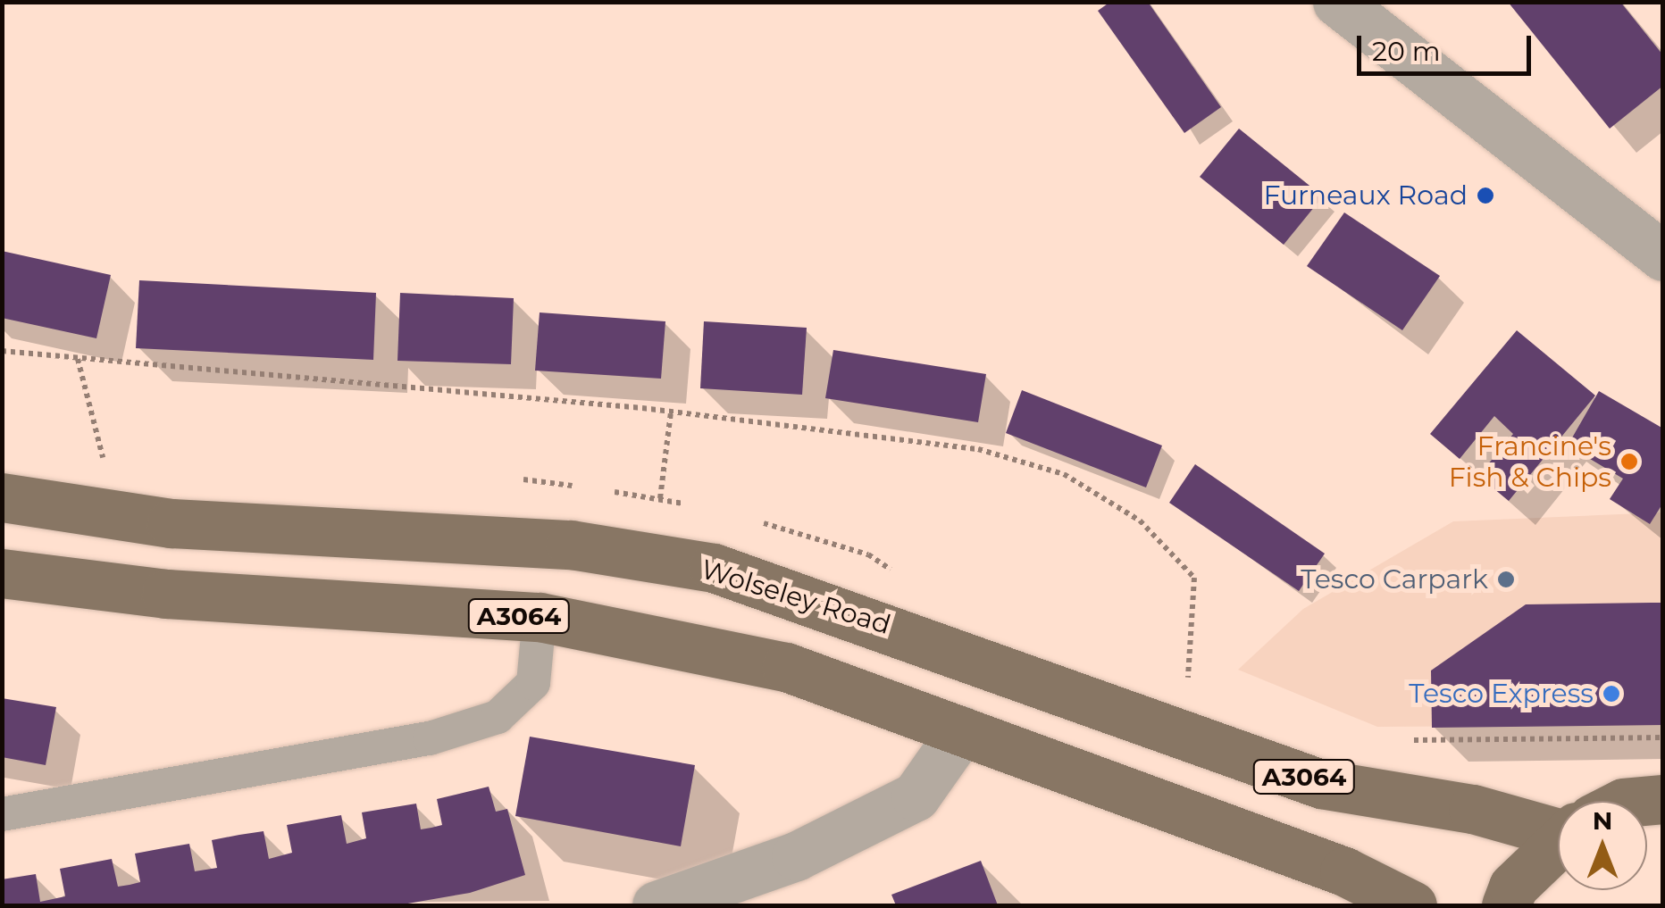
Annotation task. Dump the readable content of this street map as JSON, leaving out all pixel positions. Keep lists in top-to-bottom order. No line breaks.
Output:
{"streets":{"main road":["Wolseley Road","A3064"]},"places":["Furneaux Road","Francine's Fish & Chips","Tesco Carpark","Tesco Express"],"scale_bar":"20 m","north":"top"}
